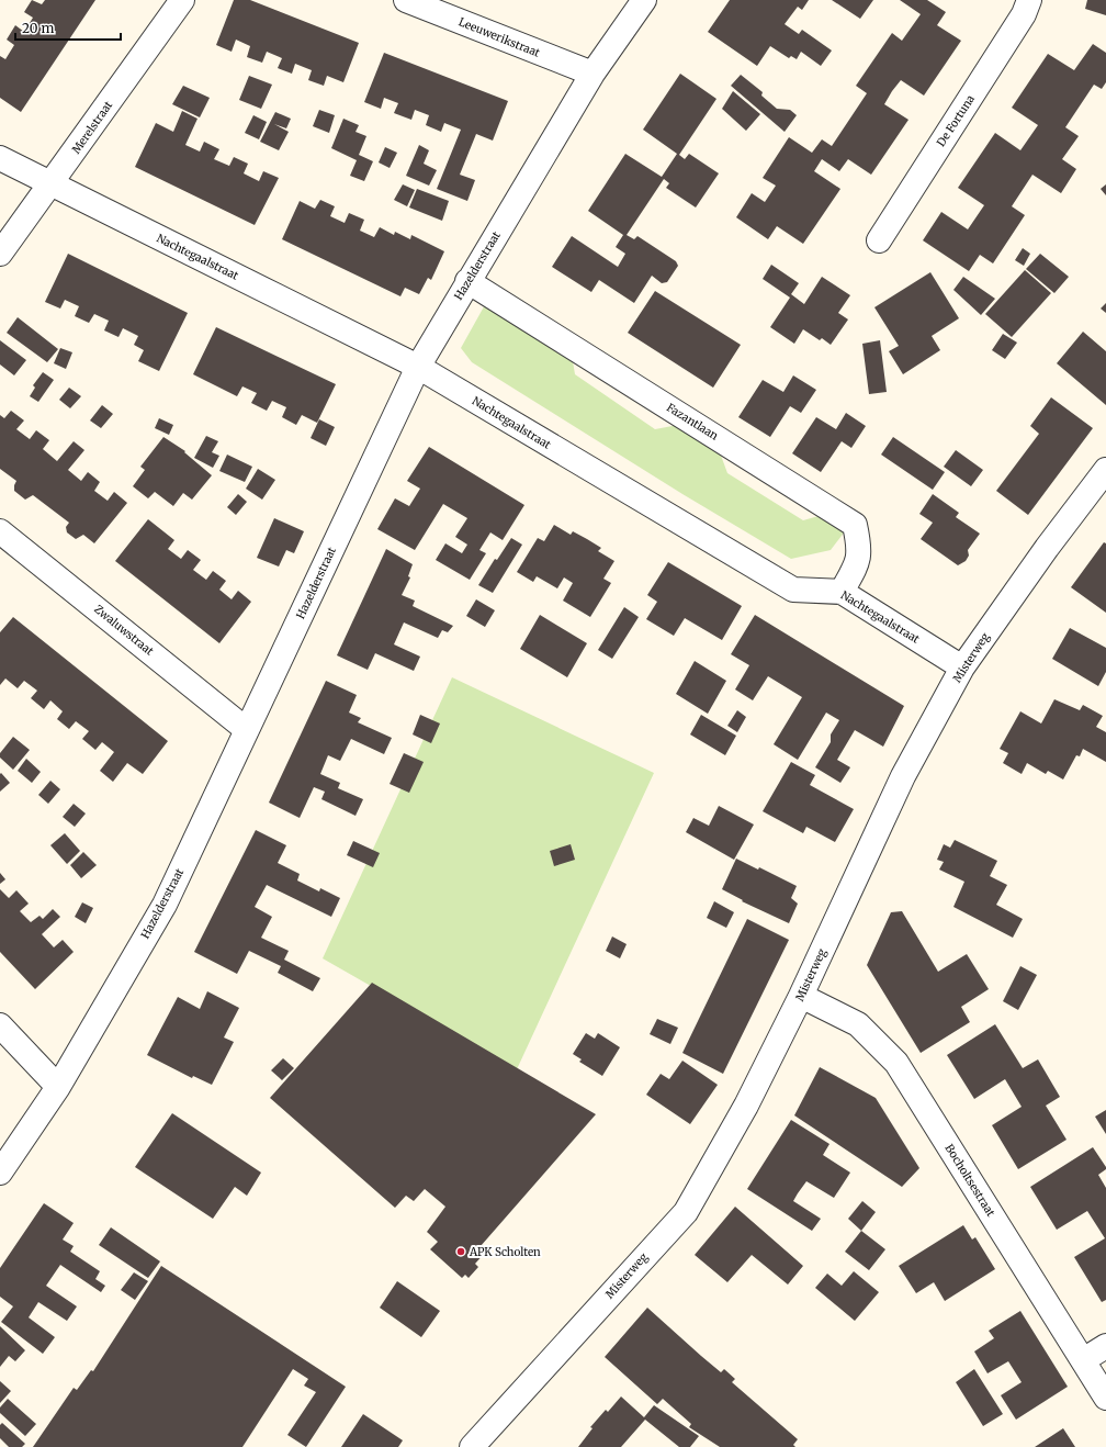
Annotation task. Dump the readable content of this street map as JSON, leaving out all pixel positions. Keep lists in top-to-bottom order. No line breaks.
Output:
{"streets":{"street":["Leeuwerikstraat","De Fortuna","Merelstraat","Nachtegaalstraat","Hazelderstraat","Fazantlaan","Zwaluwstraat","Misterweg","Bocholtsestraat"]},"crossings":[["Leeuwerikstraat","Hazelderstraat"],["Merelstraat","Nachtegaalstraat"],["Nachtegaalstraat","Hazelderstraat"],["Nachtegaalstraat","Fazantlaan"],["Nachtegaalstraat","Misterweg"],["Hazelderstraat","Fazantlaan"],["Hazelderstraat","Zwaluwstraat"],["Misterweg","Bocholtsestraat"]],"places":["APK Scholten"],"scale_bar":"20 m"}
